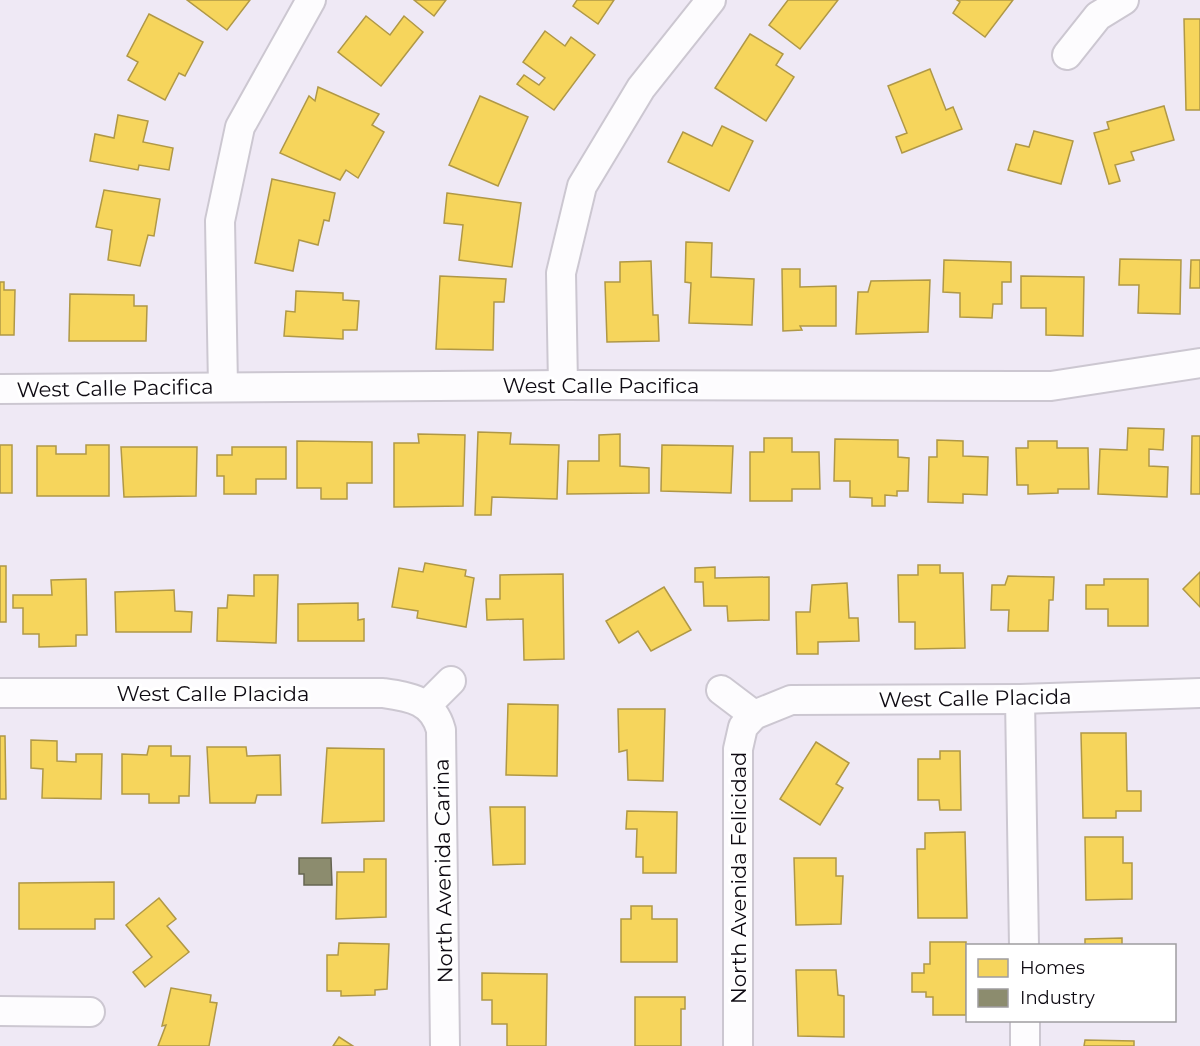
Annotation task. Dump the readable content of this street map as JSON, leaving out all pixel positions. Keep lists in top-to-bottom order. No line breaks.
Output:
{"streets":{"street":["West Calle Pacifica","West Calle Placida","North Avenida Carina","North Avenida Felicidad"]},"crossings":[["West Calle Placida","North Avenida Carina"],["West Calle Placida","North Avenida Felicidad"]],"legend":["Homes","Industry"]}
